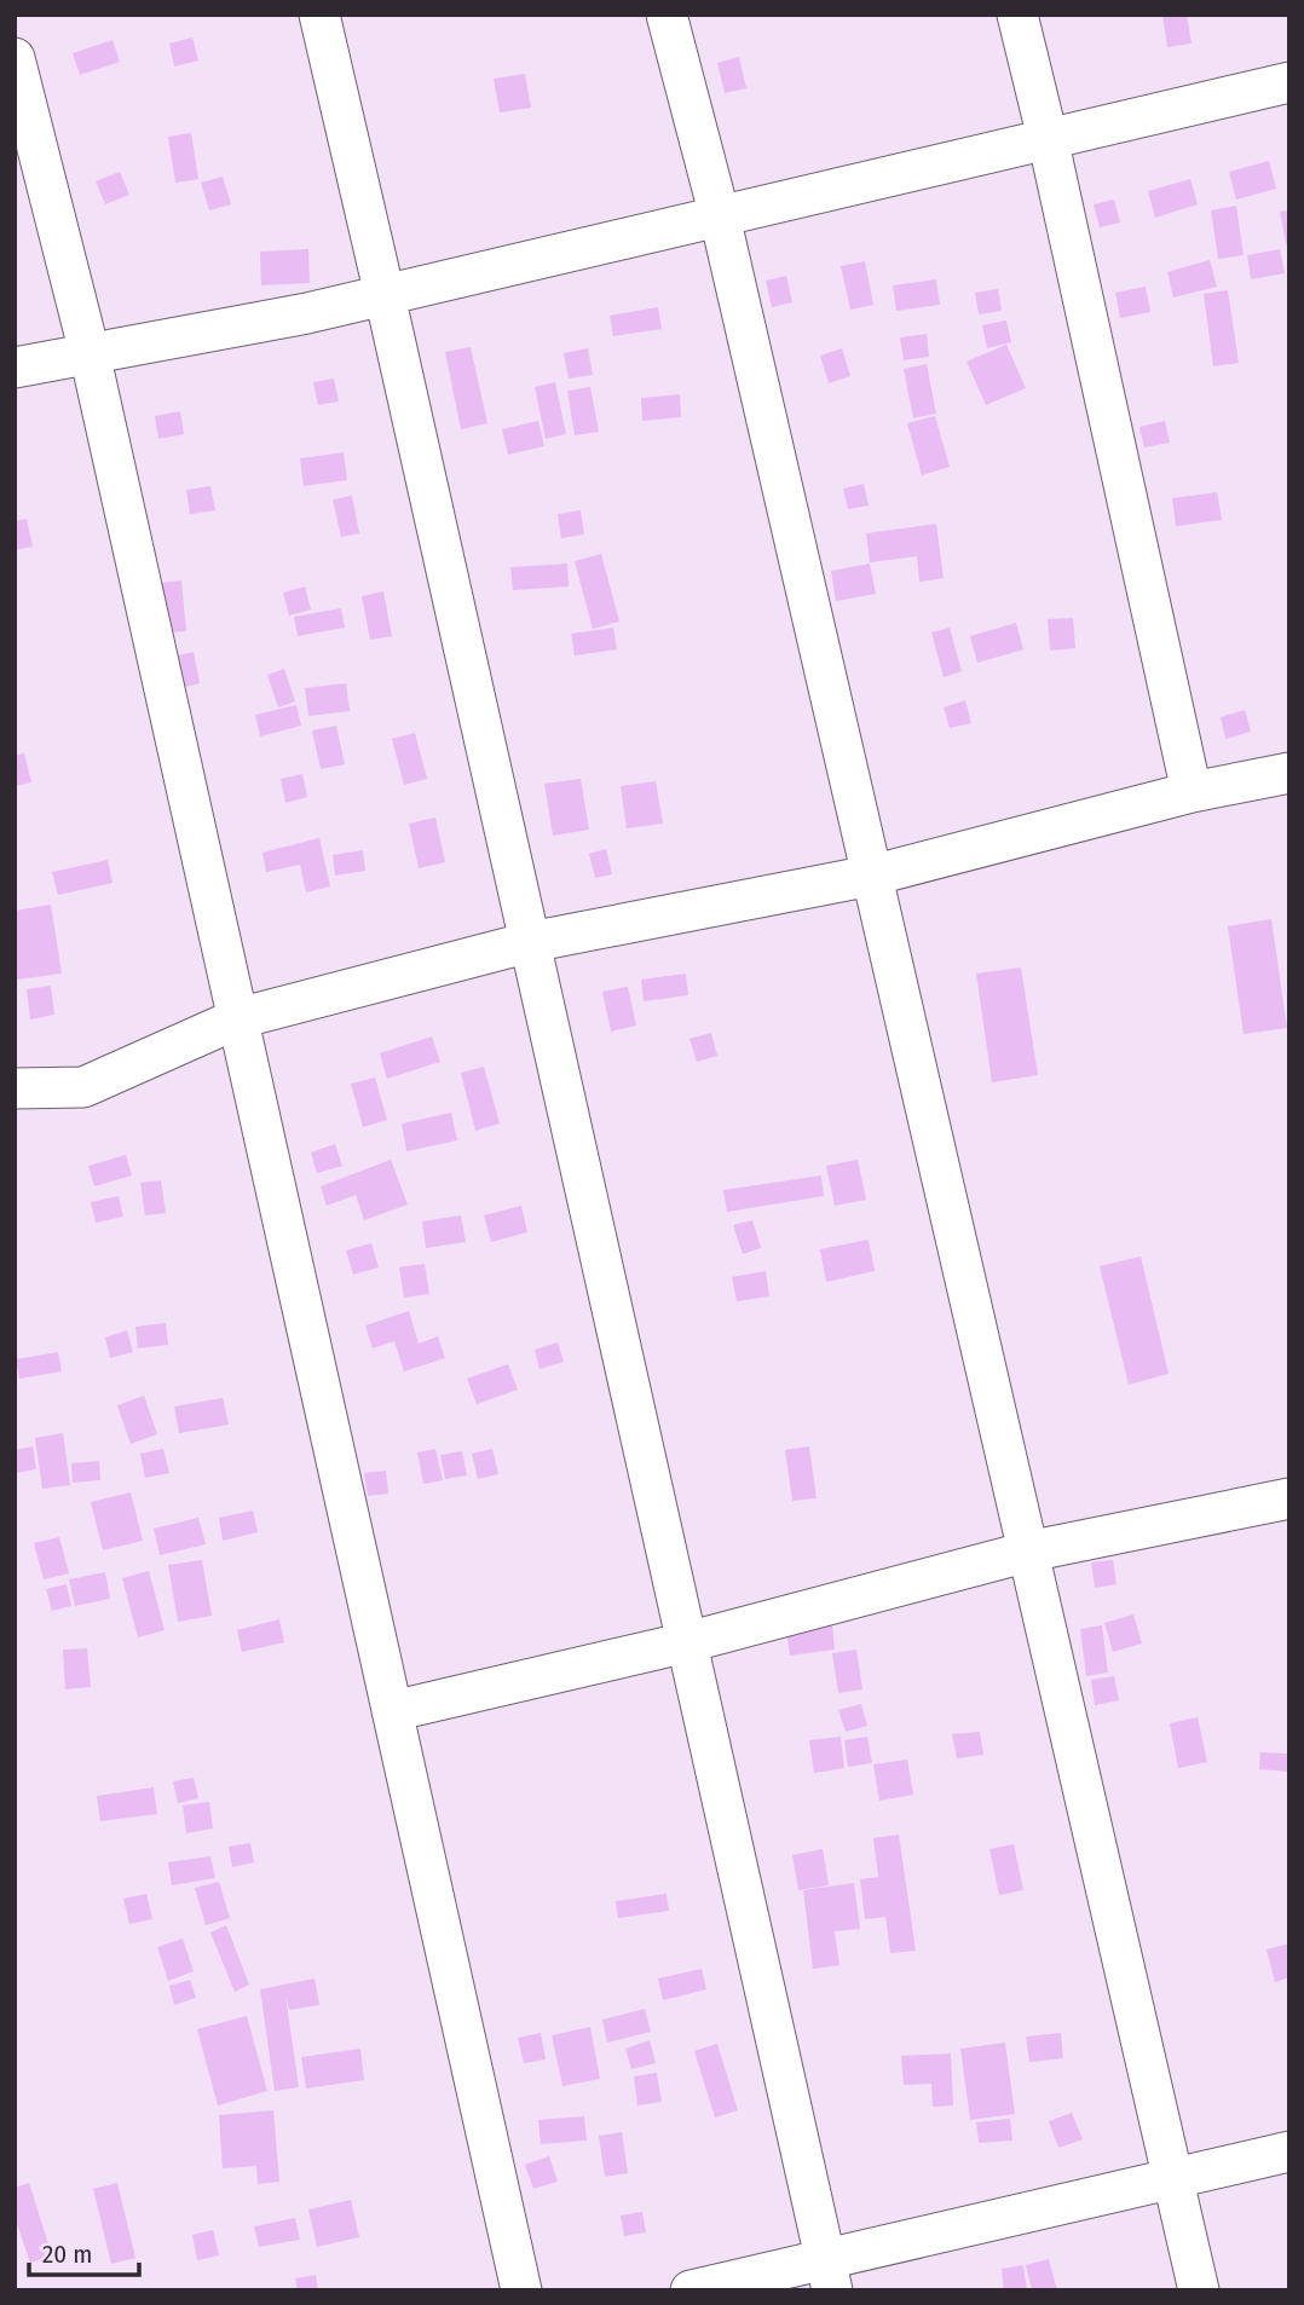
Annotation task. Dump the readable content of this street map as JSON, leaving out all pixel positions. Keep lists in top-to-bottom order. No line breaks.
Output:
{"scale_bar":"20 m"}
